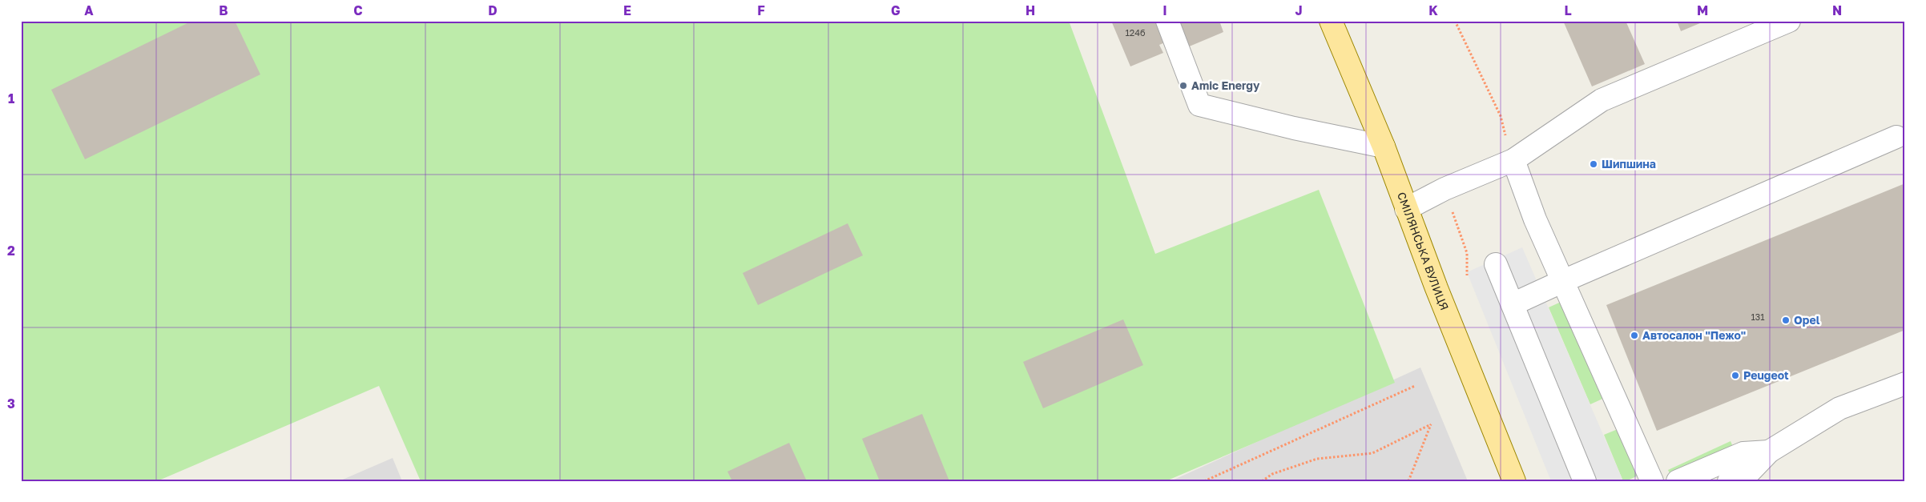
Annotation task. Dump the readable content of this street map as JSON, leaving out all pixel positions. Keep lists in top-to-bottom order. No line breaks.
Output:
{"streets":{"main road":["СМІЛЯНСЬКА ВУЛИЦЯ"]},"places":["Amic Energy","Шипшина","Opel","Автосалон \"Пежо\"","Peugeot"],"house_numbers":["124б","131"],"grid":{"columns":["A","B","C","D","E","F","G","H","I","J","K","L","M","N"],"rows":["1","2","3"]}}
